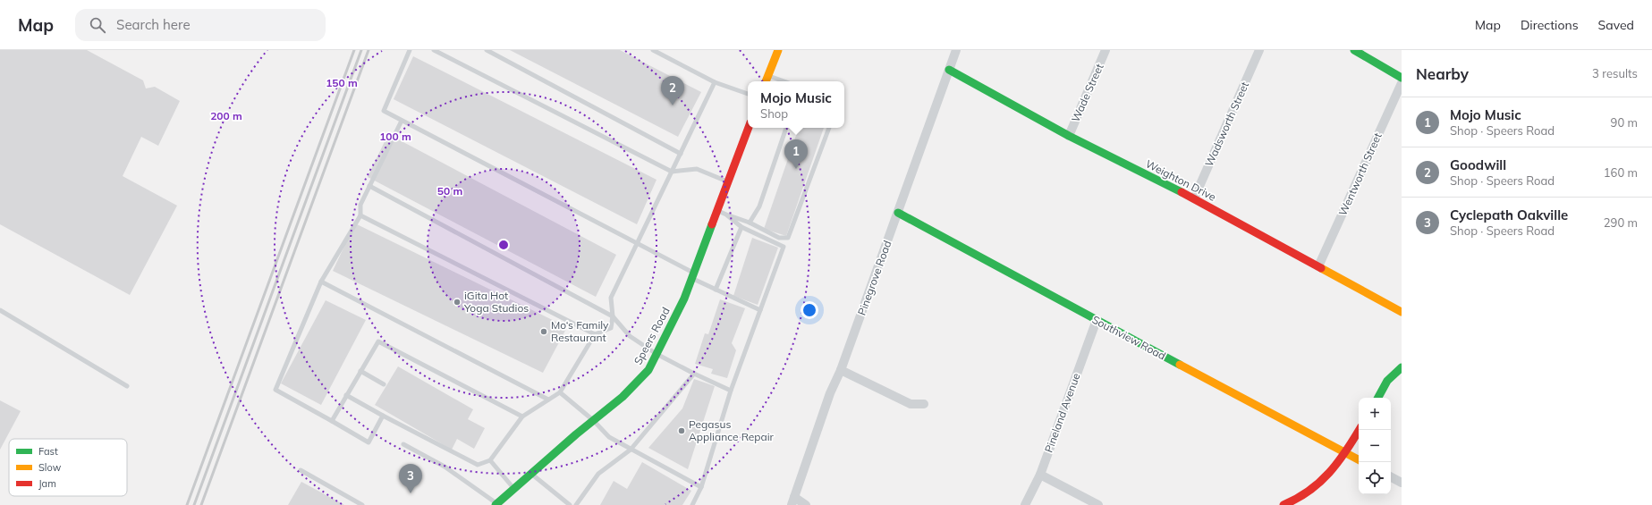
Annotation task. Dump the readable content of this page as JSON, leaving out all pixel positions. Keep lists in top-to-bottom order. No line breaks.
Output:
{"streets":{"street":["Wade Street","Wadsworth Street","Wentworth Street","Weighton Drive","Pinegrove Road","Speers Road","Southview Road","Pineland Avenue"]},"crossings":[["Wade Street","Weighton Drive"],["Wadsworth Street","Weighton Drive"],["Wentworth Street","Weighton Drive"],["Weighton Drive","Pinegrove Road"],["Pinegrove Road","Southview Road"],["Southview Road","Pineland Avenue"]],"places":["iGita Hot Yoga Studios","Mo‘s Family Restaurant","Pegasus Appliance Repair"],"legend":["Fast","Slow","Jam"],"page":{"header":"Map","search":"Search here","nav":["Map","Directions","Saved"],"heading":["Nearby","3 results"],"pins":["2","1","3"],"popup":["Mojo Music","Shop"],"list":[{"mark":"1","name":"Mojo Music","note":"Shop · Speers Road","value":"90 m"},{"mark":"2","name":"Goodwill","note":"Shop · Speers Road","value":"160 m"},{"mark":"3","name":"Cyclepath Oakville","note":"Shop · Speers Road","value":"290 m"}],"map_buttons":["+","−"]},"rings":["150 m","200 m","100 m","50 m"]}
